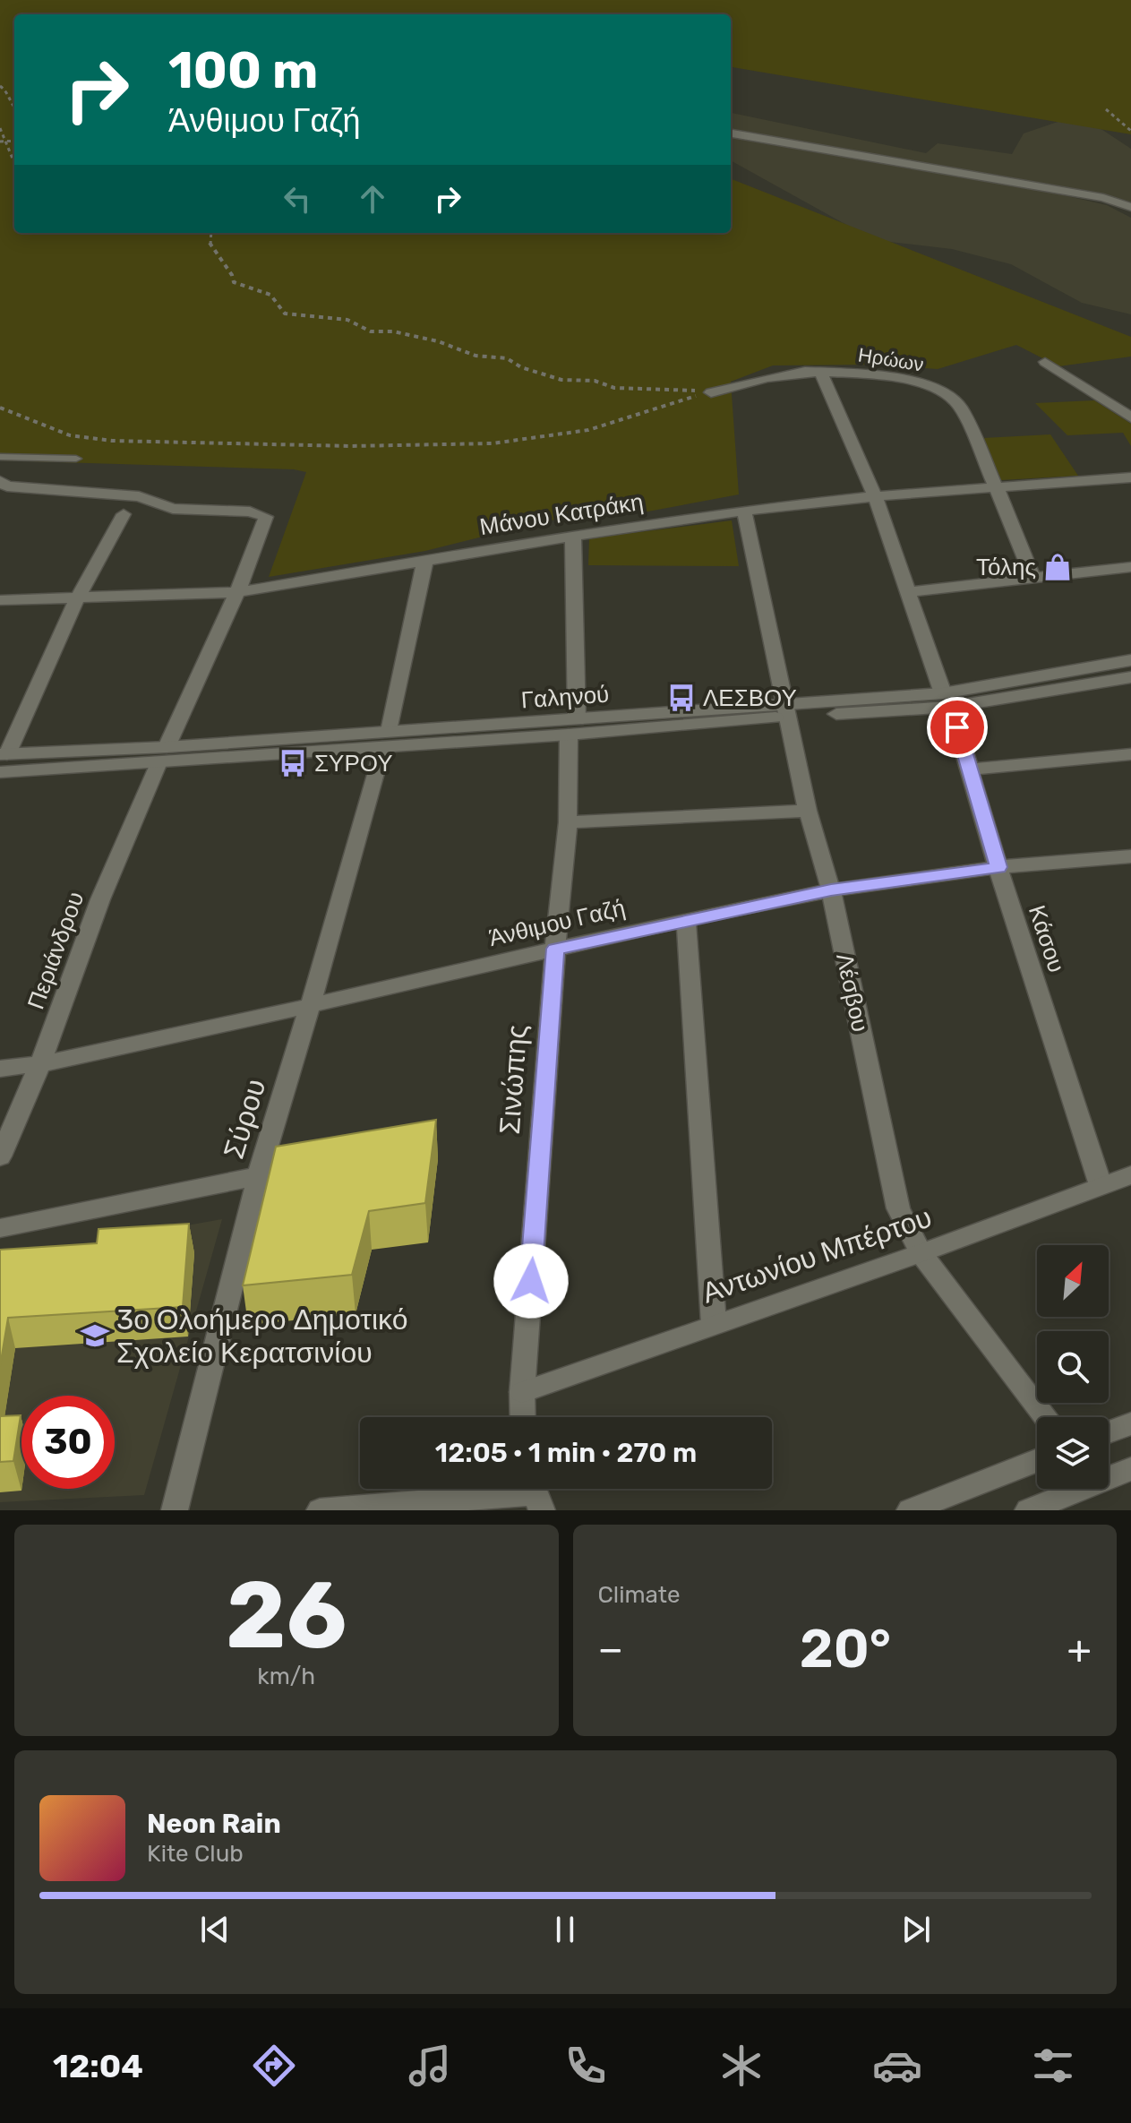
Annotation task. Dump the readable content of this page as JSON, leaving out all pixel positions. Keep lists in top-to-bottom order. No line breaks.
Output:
{"streets":{"street":["Ηρώων","Μάνου Κατράκη","Γαληνού","Άνθιμου Γαζή","Κάσου","Περιάνδρου","Λέσβου","Σινώπης","Σύρου","Αντωνίου Μπέρτου"]},"crossings":[["Ηρώων","Μάνου Κατράκη"],["Ηρώων","Κάσου"],["Μάνου Κατράκη","Κάσου"],["Μάνου Κατράκη","Περιάνδρου"],["Μάνου Κατράκη","Λέσβου"],["Μάνου Κατράκη","Σινώπης"],["Μάνου Κατράκη","Σύρου"],["Γαληνού","Κάσου"],["Γαληνού","Περιάνδρου"],["Γαληνού","Λέσβου"],["Γαληνού","Σινώπης"],["Γαληνού","Σύρου"],["Άνθιμου Γαζή","Κάσου"],["Άνθιμου Γαζή","Περιάνδρου"],["Άνθιμου Γαζή","Λέσβου"],["Άνθιμου Γαζή","Σινώπης"],["Άνθιμου Γαζή","Σύρου"],["Κάσου","Αντωνίου Μπέρτου"],["Λέσβου","Αντωνίου Μπέρτου"],["Σινώπης","Αντωνίου Μπέρτου"]],"places":{"shop":["Τόλης"],"bus stop":["ΛΕΣΒΟΥ","ΣΥΡΟΥ"],"school or university":["3ο Ολοήμερο Δημοτικό Σχολείο Κερατσινίου"]},"north":"top right","page":{"turn":["100 m","Άνθιμου Γαζή"],"limit":"30","trip":"12:05 · 1 min · 270 m","tile":[["26","km/h"],"Climate"],"heat":["−","20°","+"],"song":["Neon Rain","Kite Club"],"tabs":"12:04"}}
